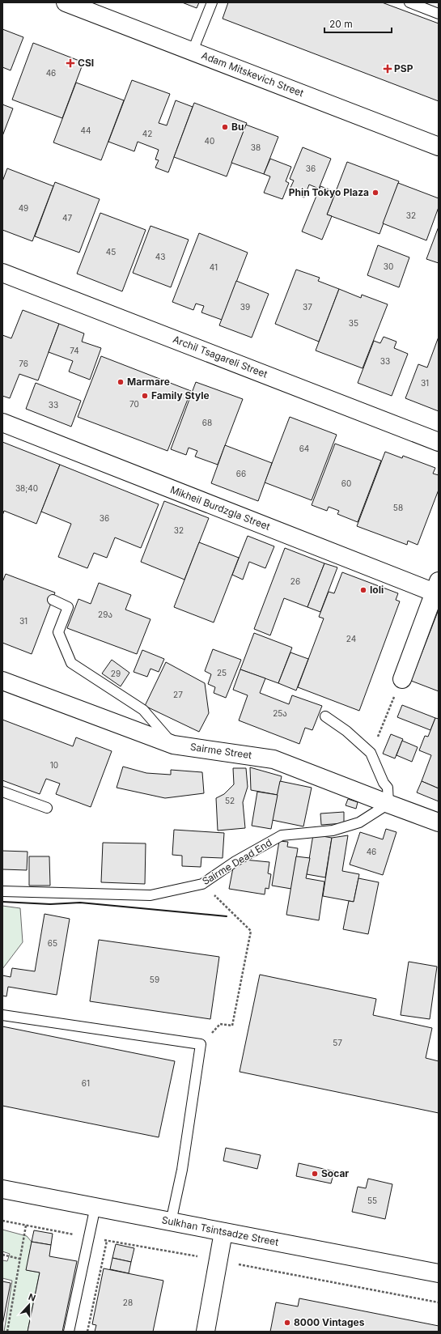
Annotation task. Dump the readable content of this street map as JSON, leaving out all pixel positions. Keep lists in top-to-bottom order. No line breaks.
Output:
{"streets":{"street":["Adam Mitskevich Street","Archil Tsagareli Street","Mikheil Burdzgla Street","Sairme Street","Sulkhan Tsintsadze Street"],"lane":["Sairme Dead End"]},"crossings":[["Sairme Street","Sairme Dead End"]],"places":{"health":["CSI","PSP"],"other":["Bu","Phin Tokyo Plaza","Marmare","Family Style","Ioli","Socar","8000 Vintages"]},"house_numbers":["46","44","42","40","38","36","49","32","47","45","43","30","41","39","37","35","74","33","76","31","70","33","68","64","66","60","38;40","58","36","32","26","29ა","31","24","25","29","27","25ა","10","52","46","65","59","57","61","55","28"],"scale_bar":"20 m","north":"top"}
